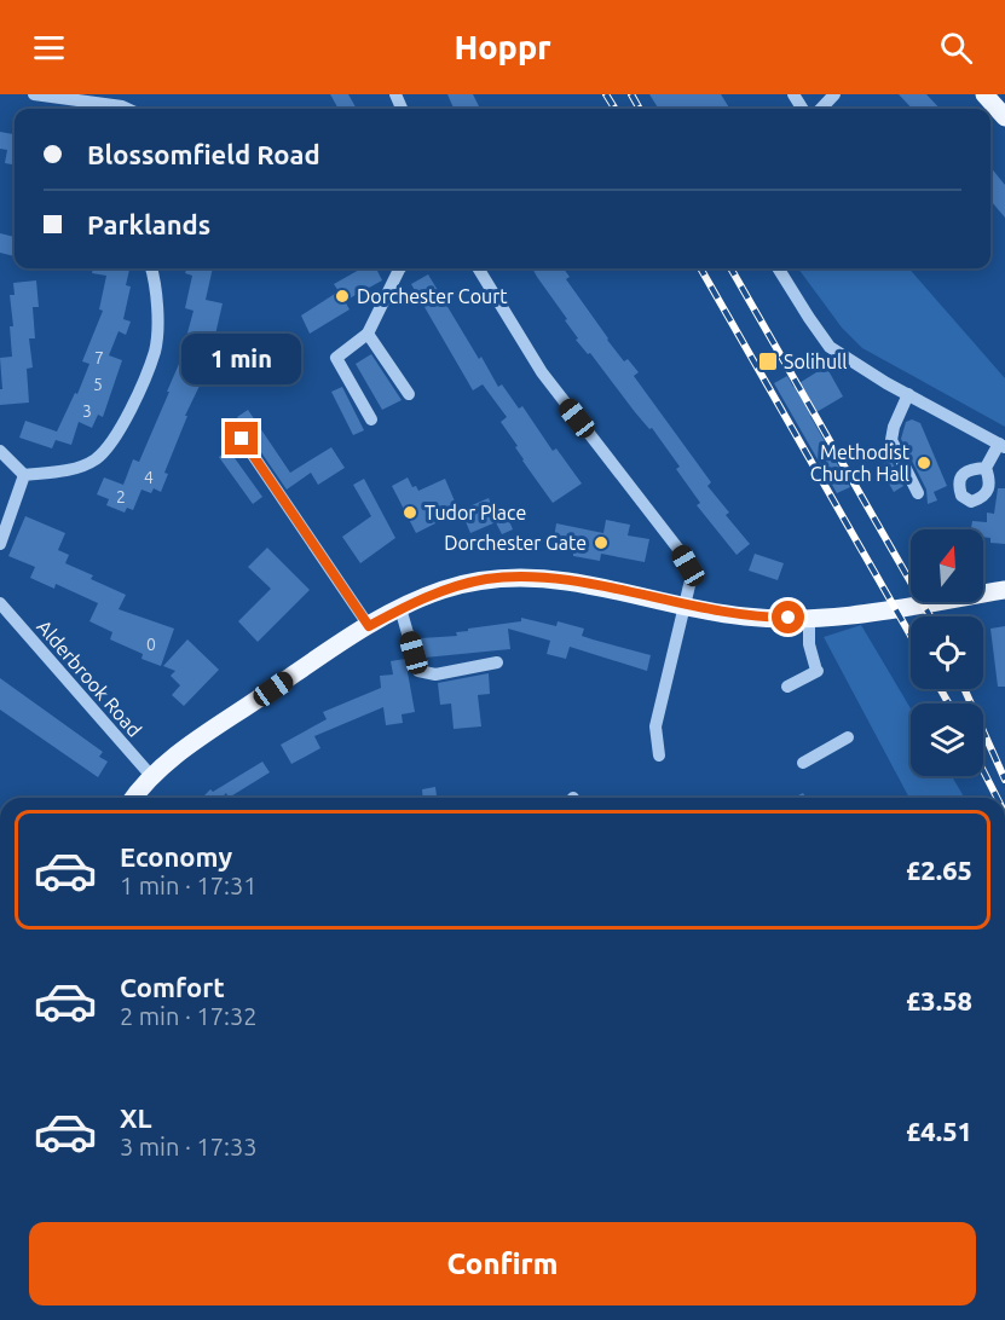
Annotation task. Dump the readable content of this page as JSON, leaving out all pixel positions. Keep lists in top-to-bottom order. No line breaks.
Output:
{"streets":{"street":["Alderbrook Road"]},"places":{"other":["Dorchester Court","Methodist Church Hall","Tudor Place","Dorchester Gate"],"transit":["Solihull"]},"house_numbers":["7","5","3","4","2","0"],"north":"top","page":{"header":"Hoppr","banner":["Blossomfield Road","Parklands"],"bubble":"1 min","list":[{"name":"Economy","note":"1 min · 17:31","value":"£2.65"},{"name":"Comfort","note":"2 min · 17:32","value":"£3.58"},{"name":"XL","note":"3 min · 17:33","value":"£4.51"}],"buttons":"Confirm"}}
